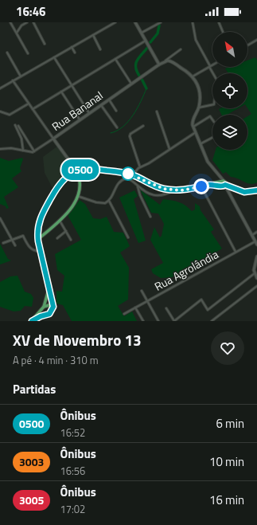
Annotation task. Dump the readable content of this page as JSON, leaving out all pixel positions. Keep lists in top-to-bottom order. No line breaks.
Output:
{"streets":{"street":["Rua Bananal","Rua Agrolândia"]},"lines":["bus line 0500"],"north":"top left","page":{"status":"16:46","on_map":"0500","heading":[["XV de Novembro 13","A pé · 4 min · 310 m"],"Partidas"],"list":[{"mark":"0500","name":"Ônibus","note":"16:52","value":"6 min"},{"mark":"3003","name":"Ônibus","note":"16:56","value":"10 min"},{"mark":"3005","name":"Ônibus","note":"17:02","value":"16 min"}]}}
